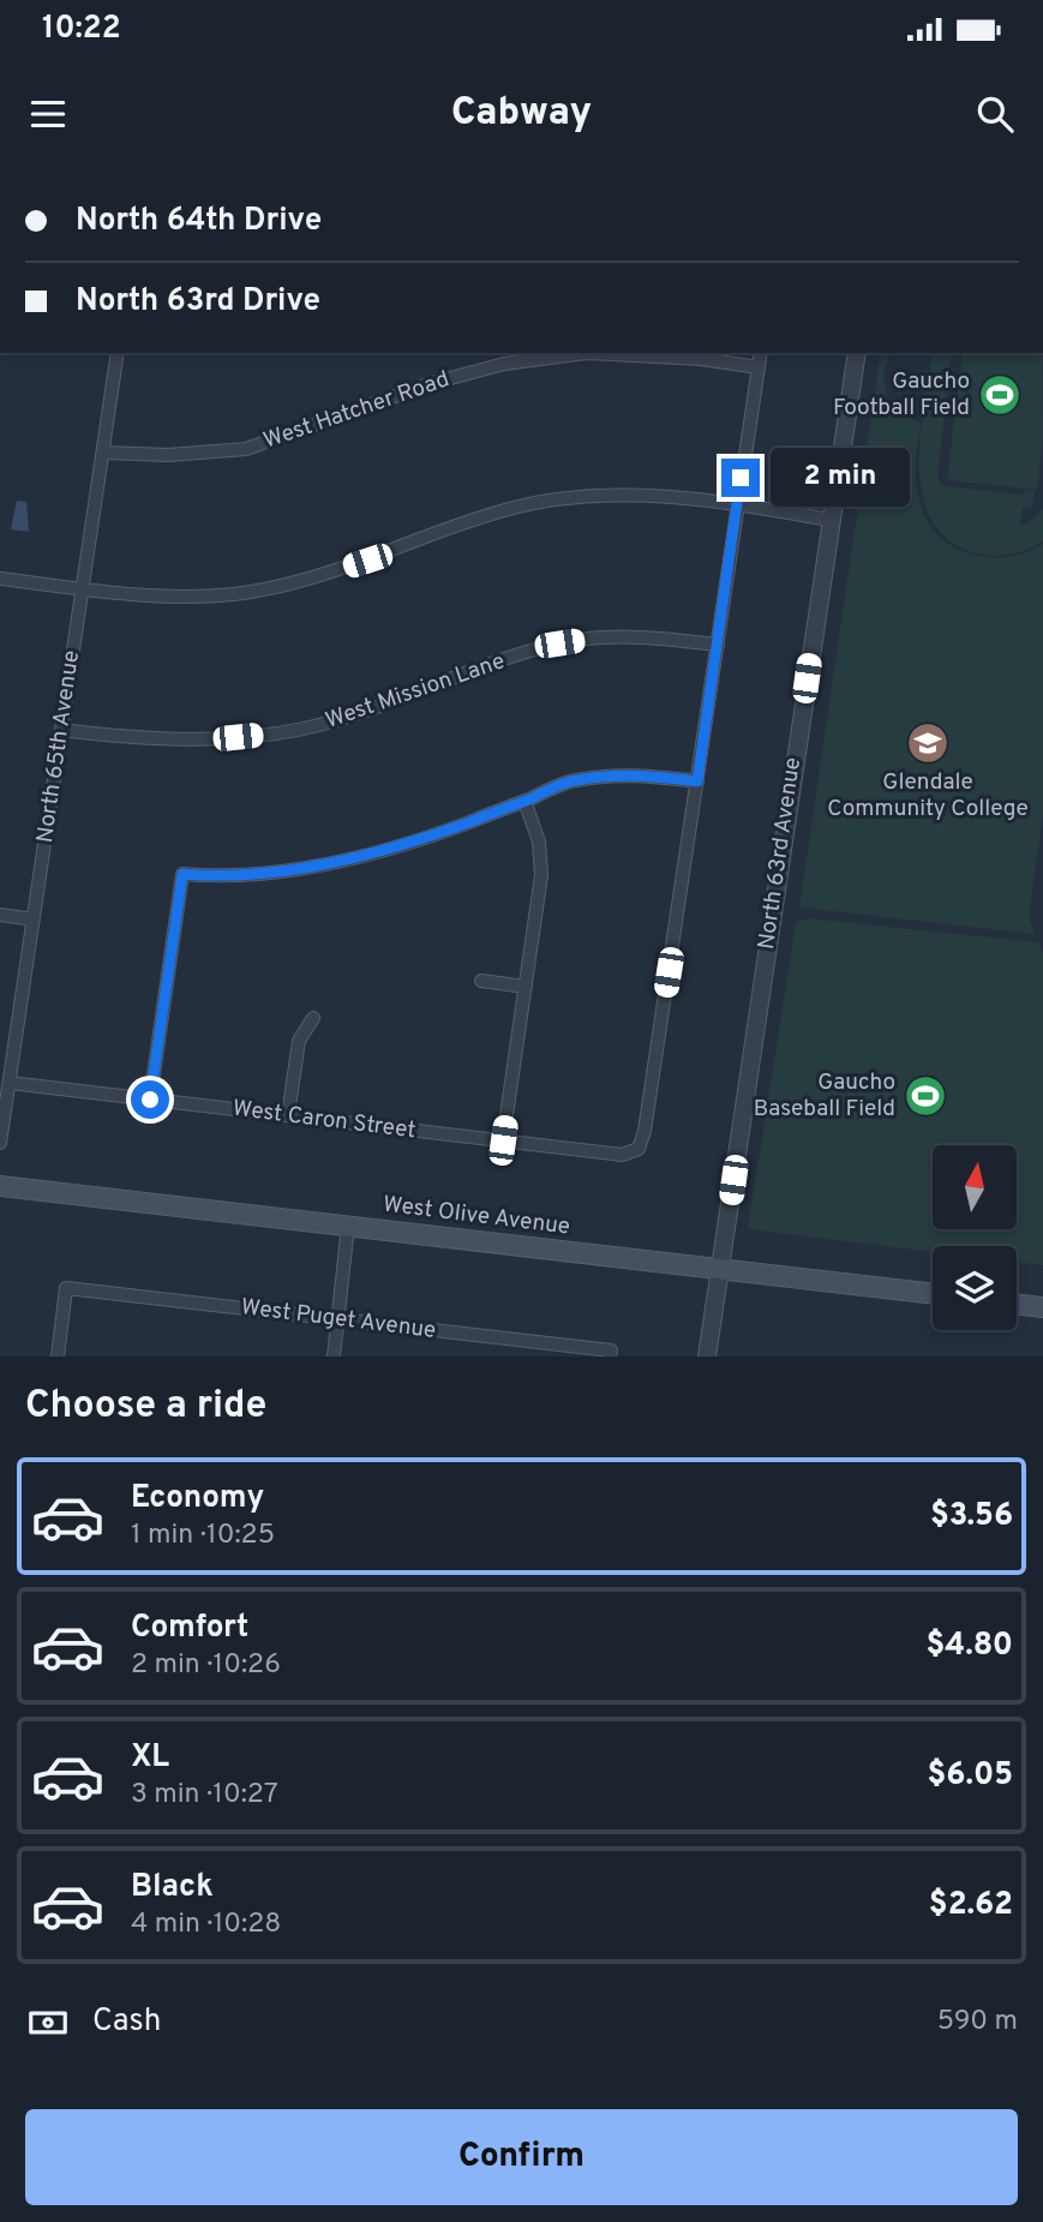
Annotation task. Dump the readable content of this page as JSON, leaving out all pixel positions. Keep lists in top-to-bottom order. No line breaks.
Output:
{"streets":{"main road":["West Olive Avenue"],"street":["West Hatcher Road","West Mission Lane","North 65th Avenue","North 63rd Avenue","West Caron Street","West Puget Avenue"]},"crossings":[["West Hatcher Road","North 65th Avenue"],["West Mission Lane","North 65th Avenue"],["North 65th Avenue","West Caron Street"],["North 63rd Avenue","West Olive Avenue"]],"places":{"sports":["Gaucho Football Field","Gaucho Baseball Field"],"school or university":["Glendale Community College"]},"north":"top","page":{"status":"10:22","header":"Cabway","banner":["North 64th Drive","North 63rd Drive"],"bubble":"2 min","heading":"Choose a ride","list":[{"name":"Economy","note":"1 min · 10:25","value":"$3.56"},{"name":"Comfort","note":"2 min · 10:26","value":"$4.80"},{"name":"XL","note":"3 min · 10:27","value":"$6.05"},{"name":"Black","note":"4 min · 10:28","value":"$2.62"}],"pay":["Cash","590 m"],"buttons":"Confirm"}}
